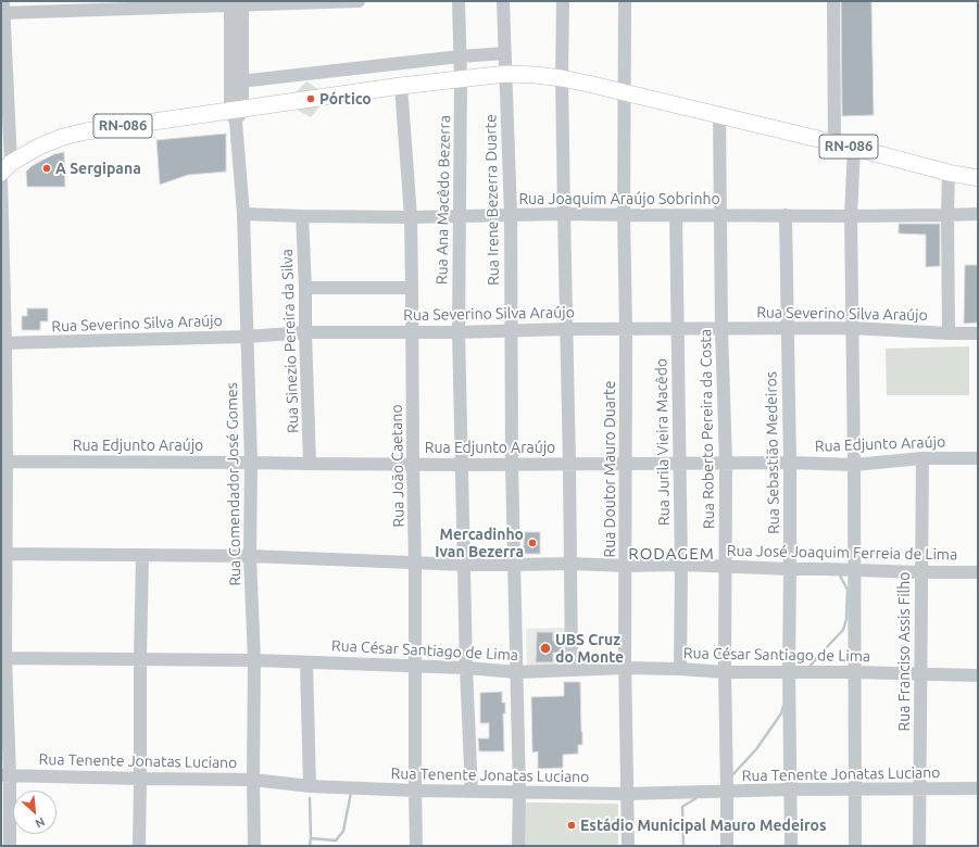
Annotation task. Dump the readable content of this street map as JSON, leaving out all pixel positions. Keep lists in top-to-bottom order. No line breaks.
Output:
{"streets":{"main road":["RN-086"],"street":["Rua Joaquim Araújo Sobrinho","Rua Ana Macêdo Bezerra","Rua Irene Bezerra Duarte","Rua Severino Silva Araújo","Rua Sinezio Pereira da Silva","Rua Roberto Pereira da Costa","Rua Jurila Vieira Macêdo","Rua Edjunto Araújo","Rua Sebastião Medeiros","Rua João Caetano","Rua Doutor Mauro Duarte","Rua Comendador José Gomes","Rua José Joaquim Ferreia de Lima","Rua César Santiago de Lima","Rua Franciso Assis Filho","Rua Tenente Jonatas Luciano"]},"crossings":[["RN-086","Rua Ana Macêdo Bezerra"],["RN-086","Rua Irene Bezerra Duarte"],["RN-086","Rua Roberto Pereira da Costa"],["RN-086","Rua João Caetano"],["RN-086","Rua Doutor Mauro Duarte"],["RN-086","Rua Comendador José Gomes"],["Rua Joaquim Araújo Sobrinho","Rua Ana Macêdo Bezerra"],["Rua Joaquim Araújo Sobrinho","Rua Irene Bezerra Duarte"],["Rua Joaquim Araújo Sobrinho","Rua Sinezio Pereira da Silva"],["Rua Joaquim Araújo Sobrinho","Rua Roberto Pereira da Costa"],["Rua Joaquim Araújo Sobrinho","Rua Jurila Vieira Macêdo"],["Rua Joaquim Araújo Sobrinho","Rua Sebastião Medeiros"],["Rua Joaquim Araújo Sobrinho","Rua João Caetano"],["Rua Joaquim Araújo Sobrinho","Rua Doutor Mauro Duarte"],["Rua Joaquim Araújo Sobrinho","Rua Comendador José Gomes"],["Rua Ana Macêdo Bezerra","Rua Severino Silva Araújo"],["Rua Ana Macêdo Bezerra","Rua Edjunto Araújo"],["Rua Ana Macêdo Bezerra","Rua José Joaquim Ferreia de Lima"],["Rua Ana Macêdo Bezerra","Rua César Santiago de Lima"],["Rua Ana Macêdo Bezerra","Rua Tenente Jonatas Luciano"],["Rua Irene Bezerra Duarte","Rua Severino Silva Araújo"],["Rua Irene Bezerra Duarte","Rua Edjunto Araújo"],["Rua Irene Bezerra Duarte","Rua José Joaquim Ferreia de Lima"],["Rua Irene Bezerra Duarte","Rua César Santiago de Lima"],["Rua Irene Bezerra Duarte","Rua Tenente Jonatas Luciano"],["Rua Severino Silva Araújo","Rua Sinezio Pereira da Silva"],["Rua Severino Silva Araújo","Rua Roberto Pereira da Costa"],["Rua Severino Silva Araújo","Rua Jurila Vieira Macêdo"],["Rua Severino Silva Araújo","Rua Sebastião Medeiros"],["Rua Severino Silva Araújo","Rua João Caetano"],["Rua Severino Silva Araújo","Rua Doutor Mauro Duarte"],["Rua Severino Silva Araújo","Rua Comendador José Gomes"],["Rua Sinezio Pereira da Silva","Rua Edjunto Araújo"],["Rua Roberto Pereira da Costa","Rua Edjunto Araújo"],["Rua Roberto Pereira da Costa","Rua José Joaquim Ferreia de Lima"],["Rua Roberto Pereira da Costa","Rua César Santiago de Lima"],["Rua Roberto Pereira da Costa","Rua Tenente Jonatas Luciano"],["Rua Jurila Vieira Macêdo","Rua Edjunto Araújo"],["Rua Jurila Vieira Macêdo","Rua José Joaquim Ferreia de Lima"],["Rua Jurila Vieira Macêdo","Rua César Santiago de Lima"],["Rua Edjunto Araújo","Rua Sebastião Medeiros"],["Rua Edjunto Araújo","Rua João Caetano"],["Rua Edjunto Araújo","Rua Doutor Mauro Duarte"],["Rua Edjunto Araújo","Rua Comendador José Gomes"],["Rua Edjunto Araújo","Rua Franciso Assis Filho"],["Rua Sebastião Medeiros","Rua José Joaquim Ferreia de Lima"],["Rua Sebastião Medeiros","Rua César Santiago de Lima"],["Rua Sebastião Medeiros","Rua Tenente Jonatas Luciano"],["Rua João Caetano","Rua José Joaquim Ferreia de Lima"],["Rua João Caetano","Rua César Santiago de Lima"],["Rua João Caetano","Rua Tenente Jonatas Luciano"],["Rua Doutor Mauro Duarte","Rua José Joaquim Ferreia de Lima"],["Rua Doutor Mauro Duarte","Rua César Santiago de Lima"],["Rua Doutor Mauro Duarte","Rua Tenente Jonatas Luciano"],["Rua Comendador José Gomes","Rua José Joaquim Ferreia de Lima"],["Rua Comendador José Gomes","Rua César Santiago de Lima"],["Rua Comendador José Gomes","Rua Tenente Jonatas Luciano"],["Rua José Joaquim Ferreia de Lima","Rua Franciso Assis Filho"],["Rua César Santiago de Lima","Rua Franciso Assis Filho"],["Rua Franciso Assis Filho","Rua Tenente Jonatas Luciano"]],"districts":["RODAGEM"],"places":["Pórtico","A Sergipana","Mercadinho Ivan Bezerra","UBS Cruz do Monte","Estádio Municipal Mauro Medeiros"],"north":"bottom right"}
